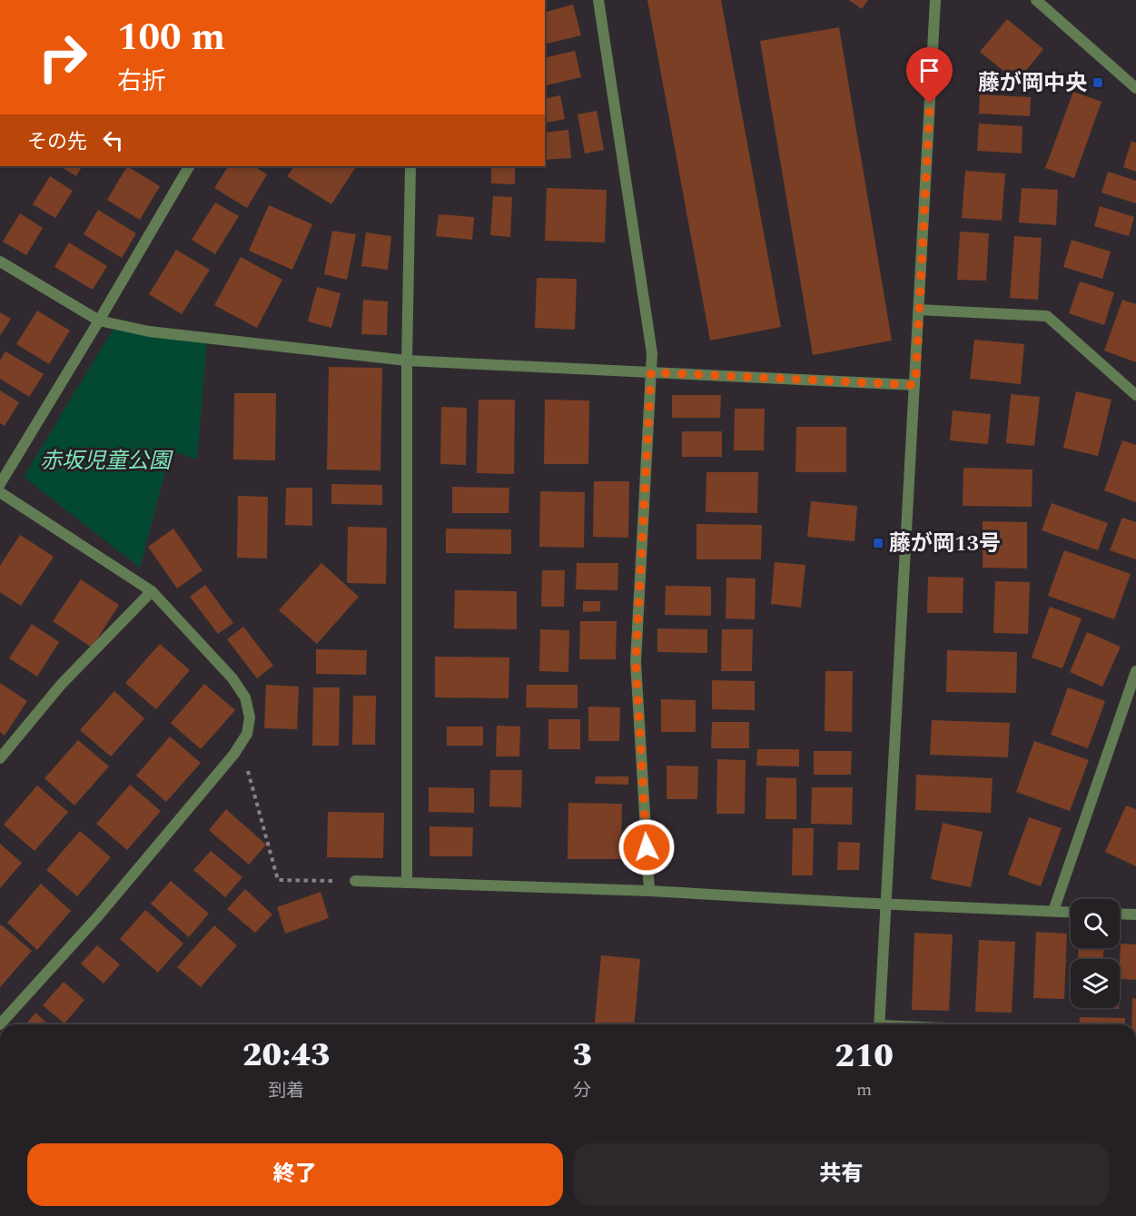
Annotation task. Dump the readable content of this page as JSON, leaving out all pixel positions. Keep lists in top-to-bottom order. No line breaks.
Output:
{"parks":["赤坂児童公園"],"places":{"transit":["藤が岡中央","藤が岡13号"]},"page":{"turn":["100 m","右折"],"then":"その先","eta":["20:43","到着","3","分","210","m"],"buttons":["終了","共有"]}}
